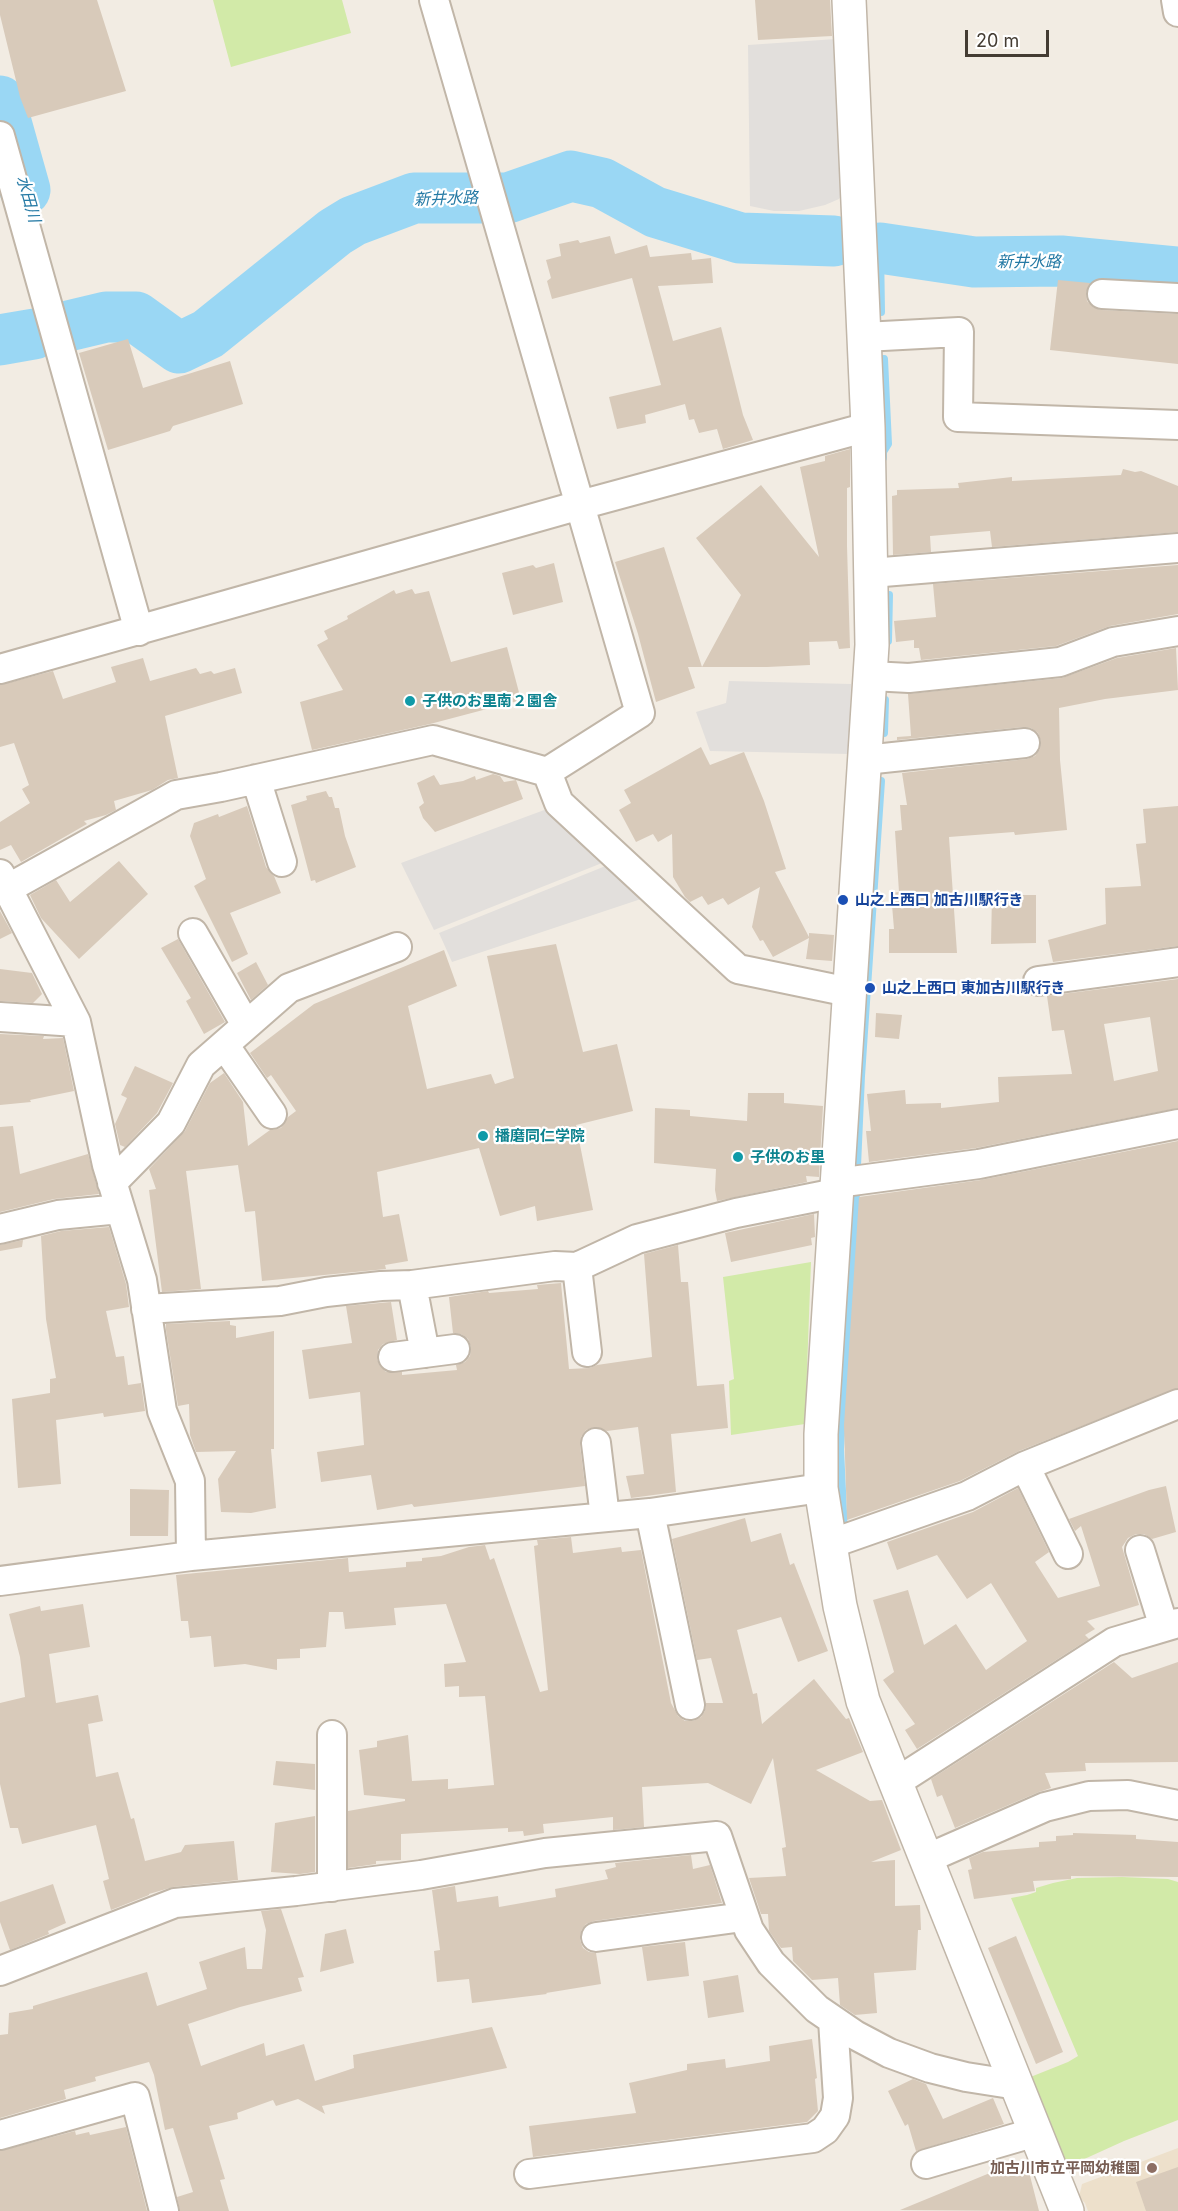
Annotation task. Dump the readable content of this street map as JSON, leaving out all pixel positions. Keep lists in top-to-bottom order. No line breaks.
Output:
{"water":["水田川","新井水路"],"places":["子供のお里南２園舎","山之上西口 加古川駅行き","山之上西口 東加古川駅行き","播磨同仁学院","子供のお里","加古川市立平岡幼稚園"],"scale_bar":"20 m"}
